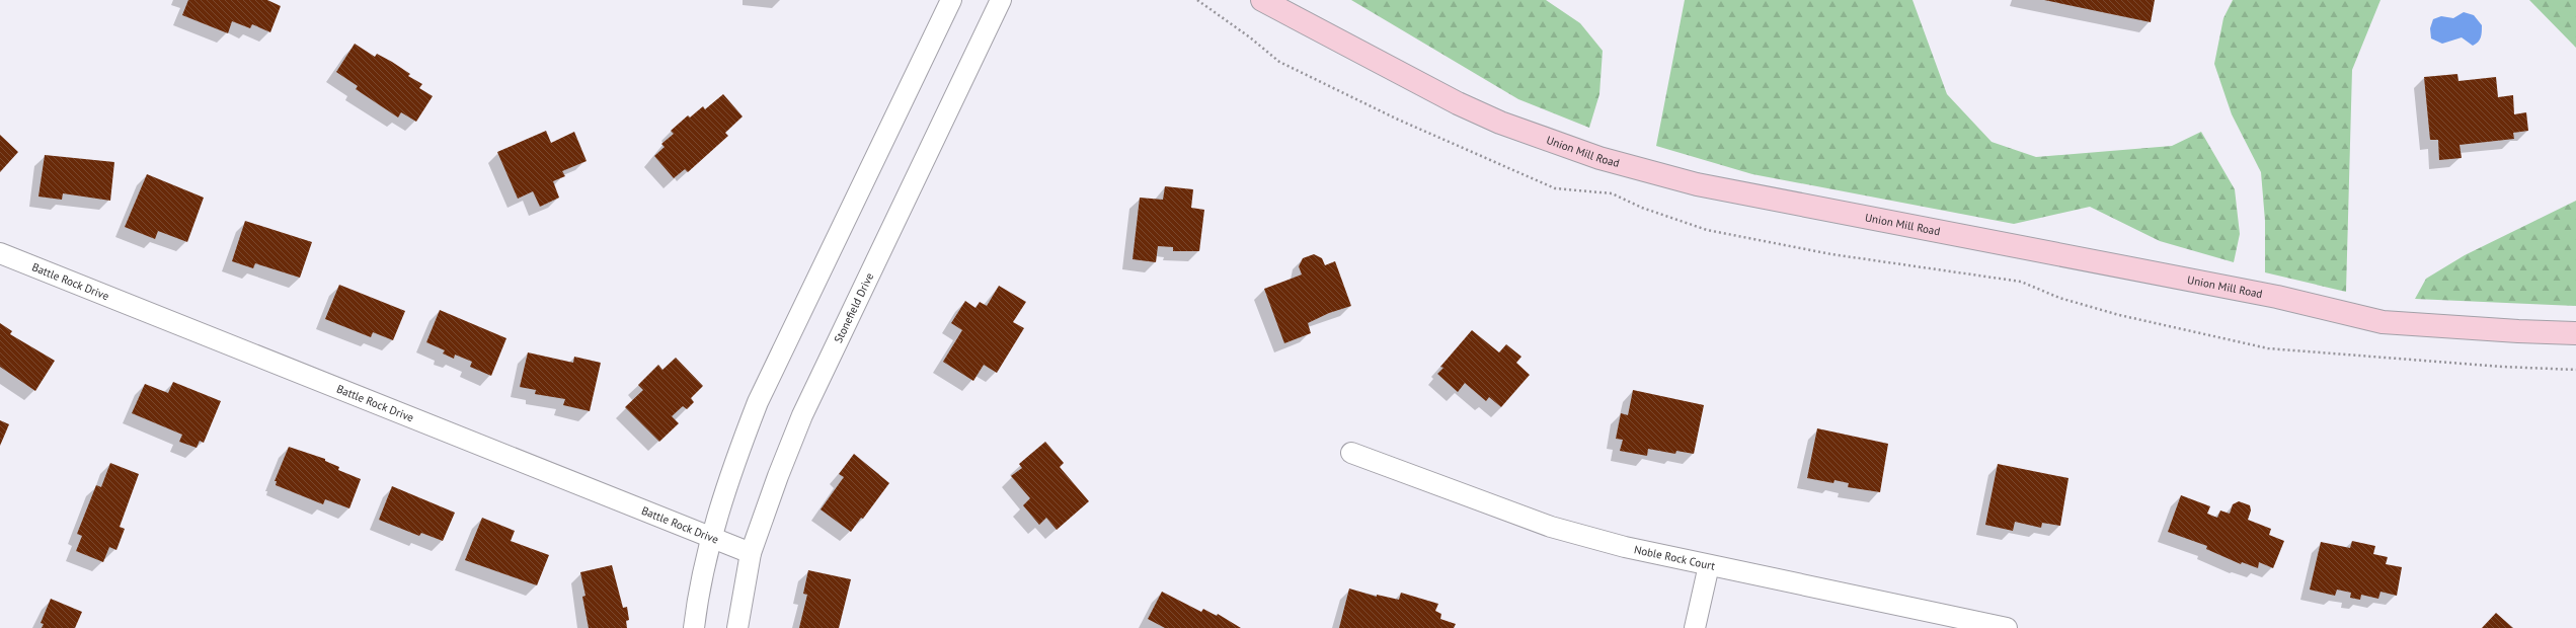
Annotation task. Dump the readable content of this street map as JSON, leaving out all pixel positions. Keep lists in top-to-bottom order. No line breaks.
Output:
{"streets":{"street":["Union Mill Road","Battle Rock Drive","Stonefield Drive","Noble Rock Court"]},"crossings":[["Battle Rock Drive","Stonefield Drive"]]}
